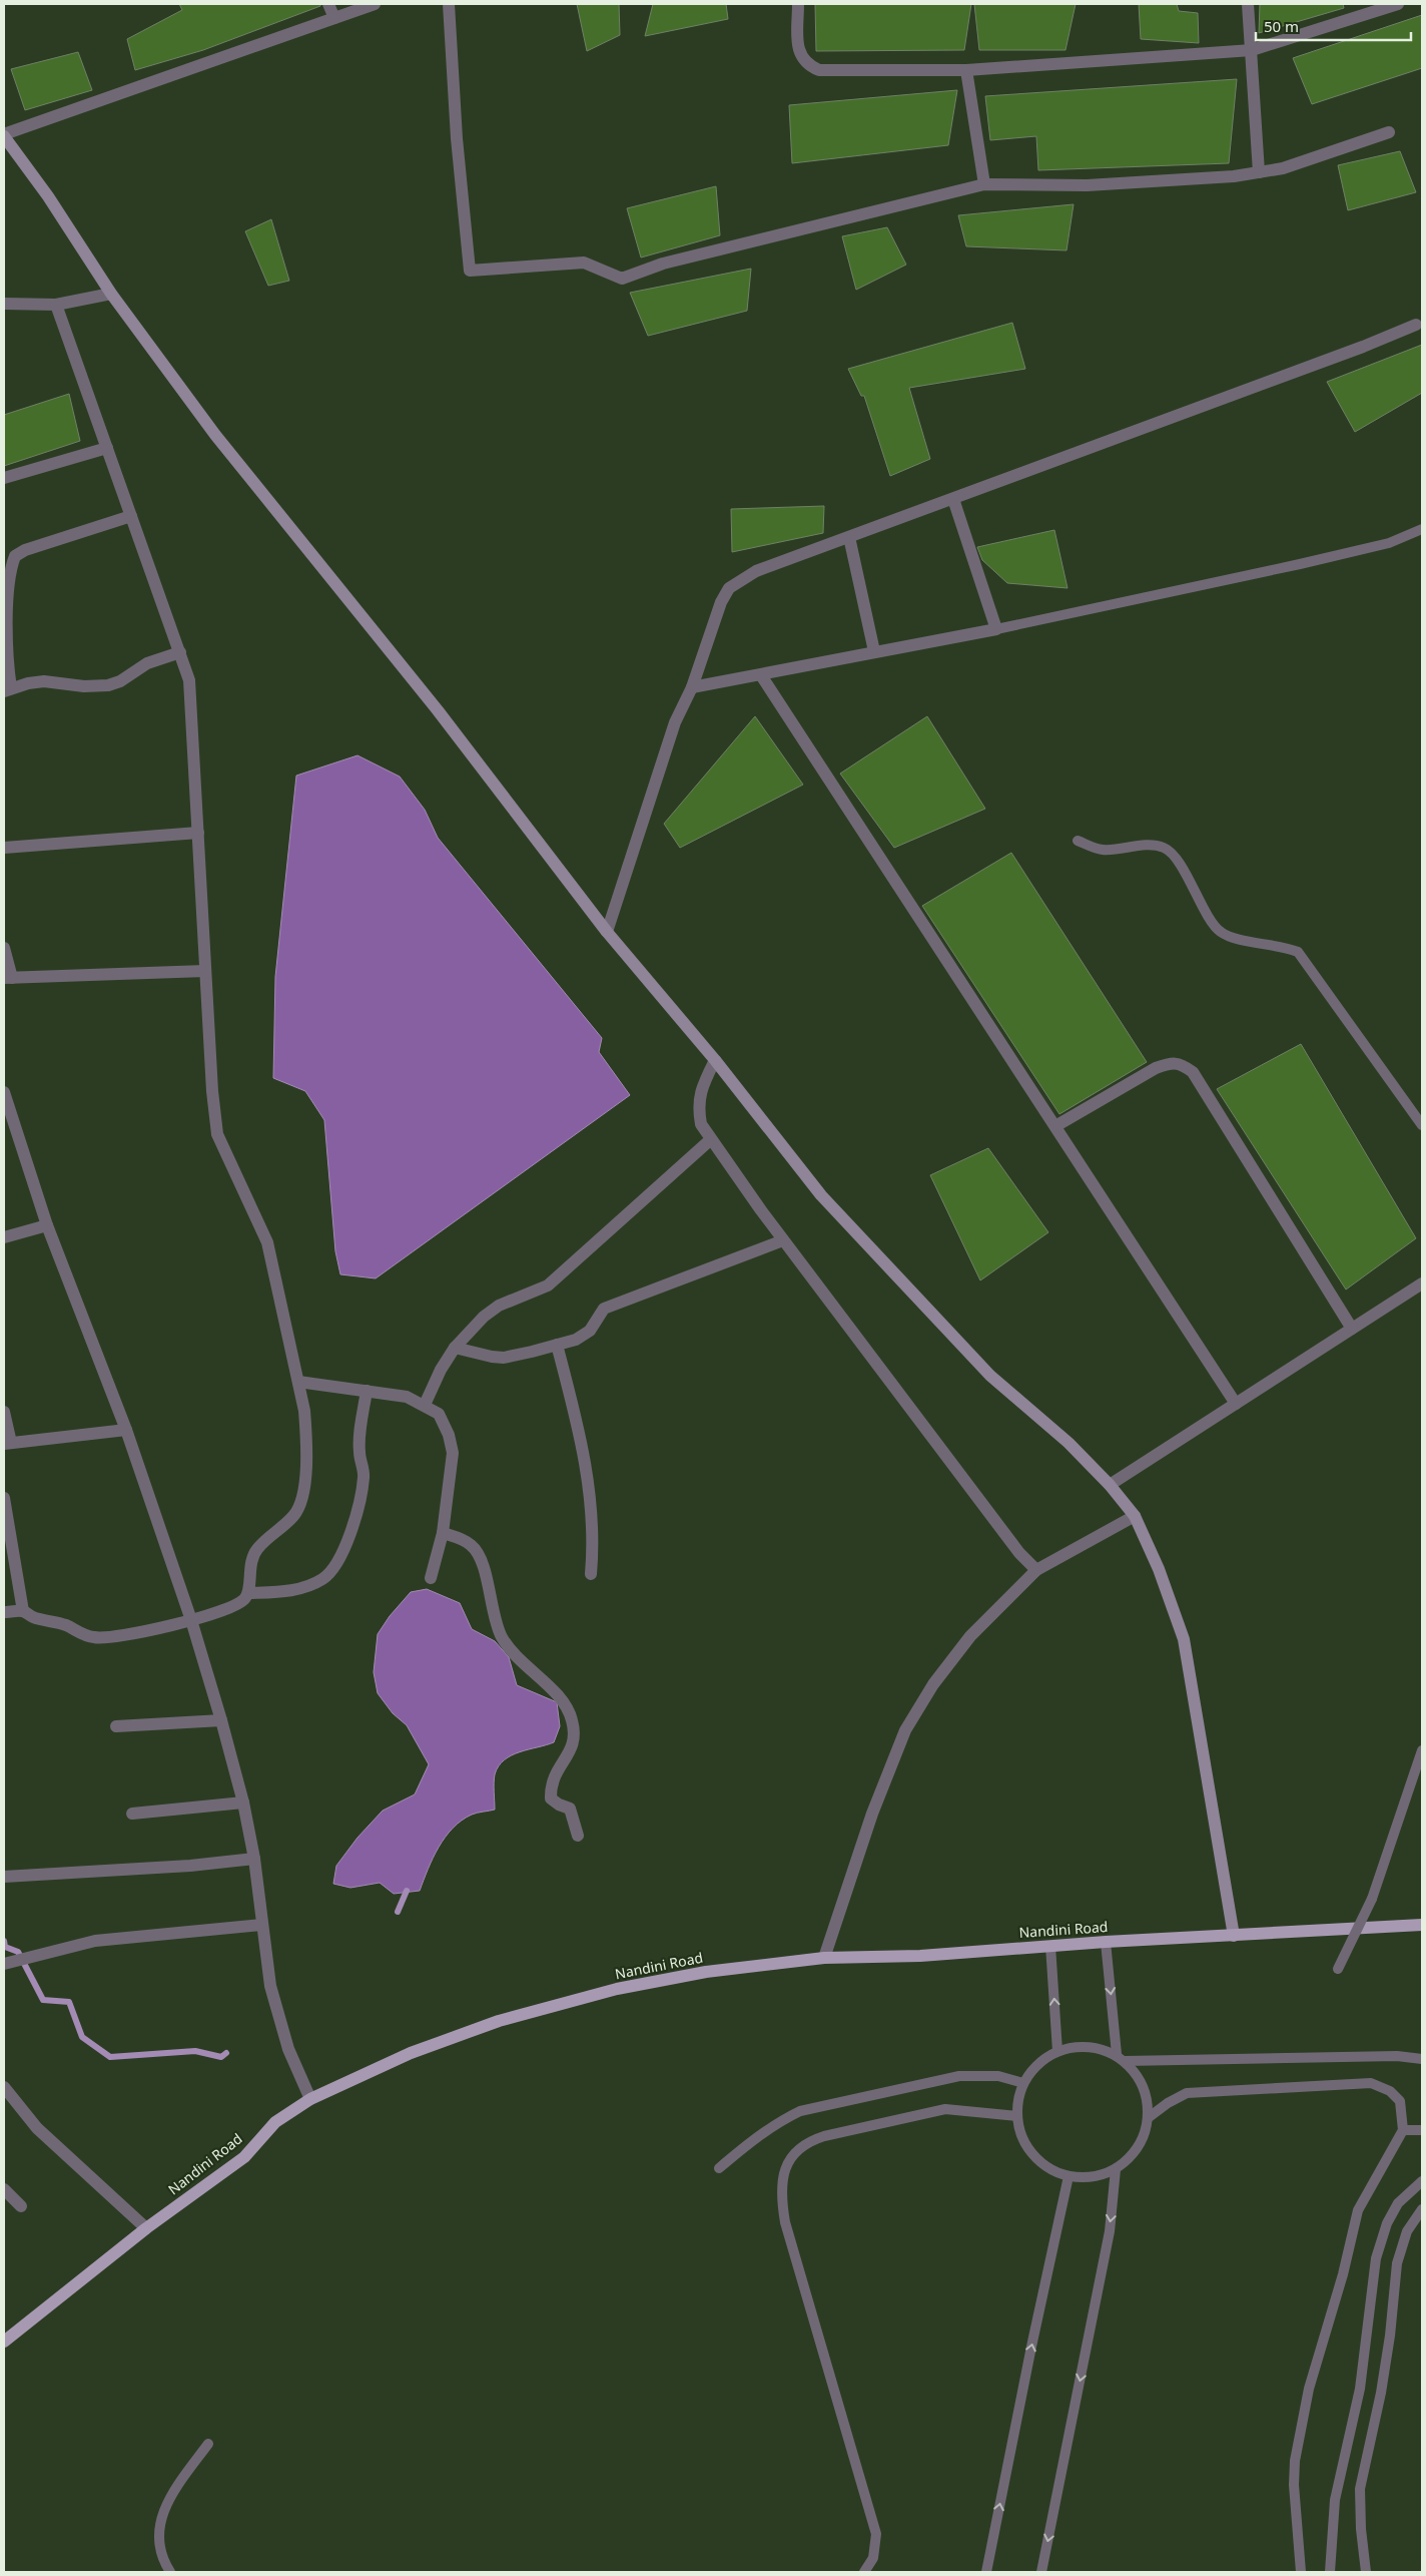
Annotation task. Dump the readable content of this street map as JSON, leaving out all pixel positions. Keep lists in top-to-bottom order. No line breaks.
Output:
{"streets":{"main road":["Nandini Road"]},"scale_bar":"50 m"}
